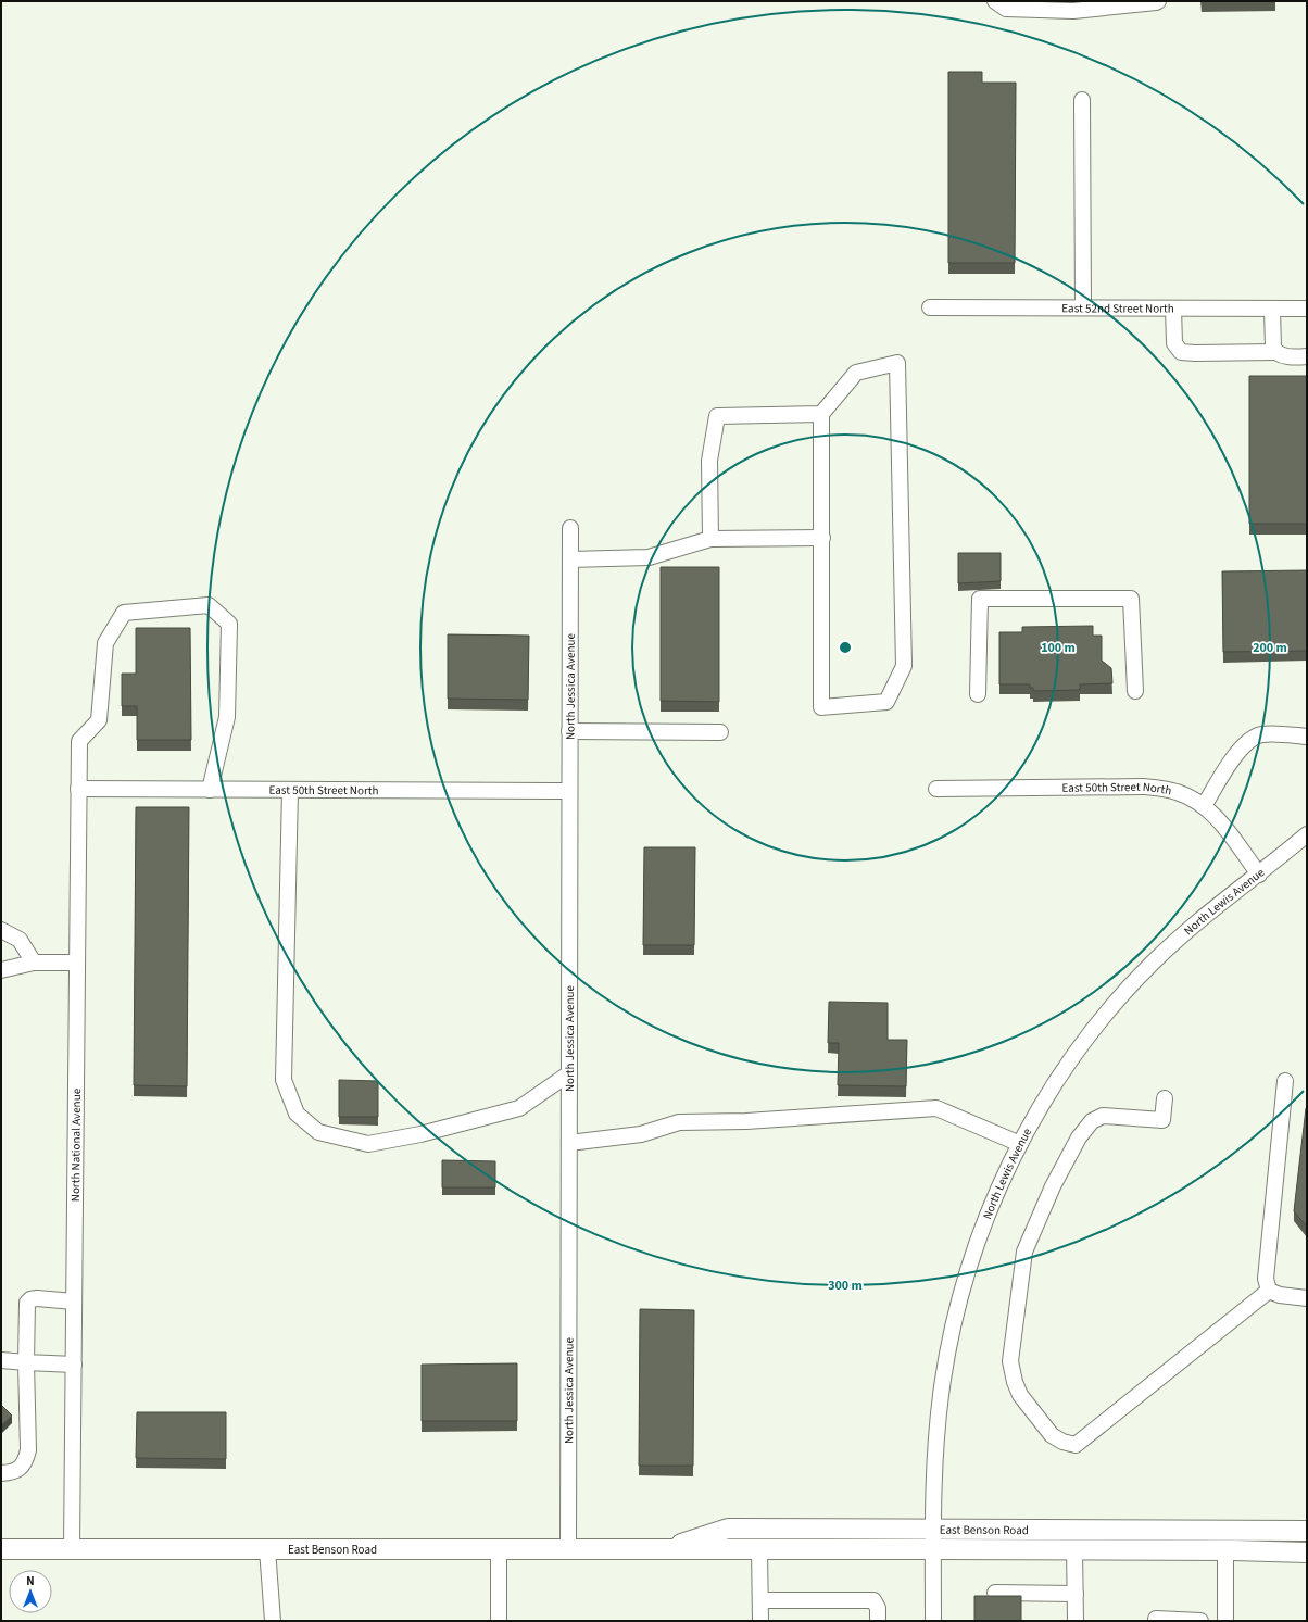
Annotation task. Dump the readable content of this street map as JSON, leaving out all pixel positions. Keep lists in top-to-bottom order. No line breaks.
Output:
{"streets":{"main road":["East Benson Road"],"street":["East 52nd Street North","North Jessica Avenue","East 50th Street North","North Lewis Avenue","North National Avenue"]},"crossings":[["North Jessica Avenue","East 50th Street North"],["North Jessica Avenue","East Benson Road"],["East 50th Street North","North Lewis Avenue"],["East 50th Street North","North National Avenue"],["North Lewis Avenue","East Benson Road"],["North National Avenue","East Benson Road"]],"north":"top","rings":["100 m","200 m","300 m"]}
